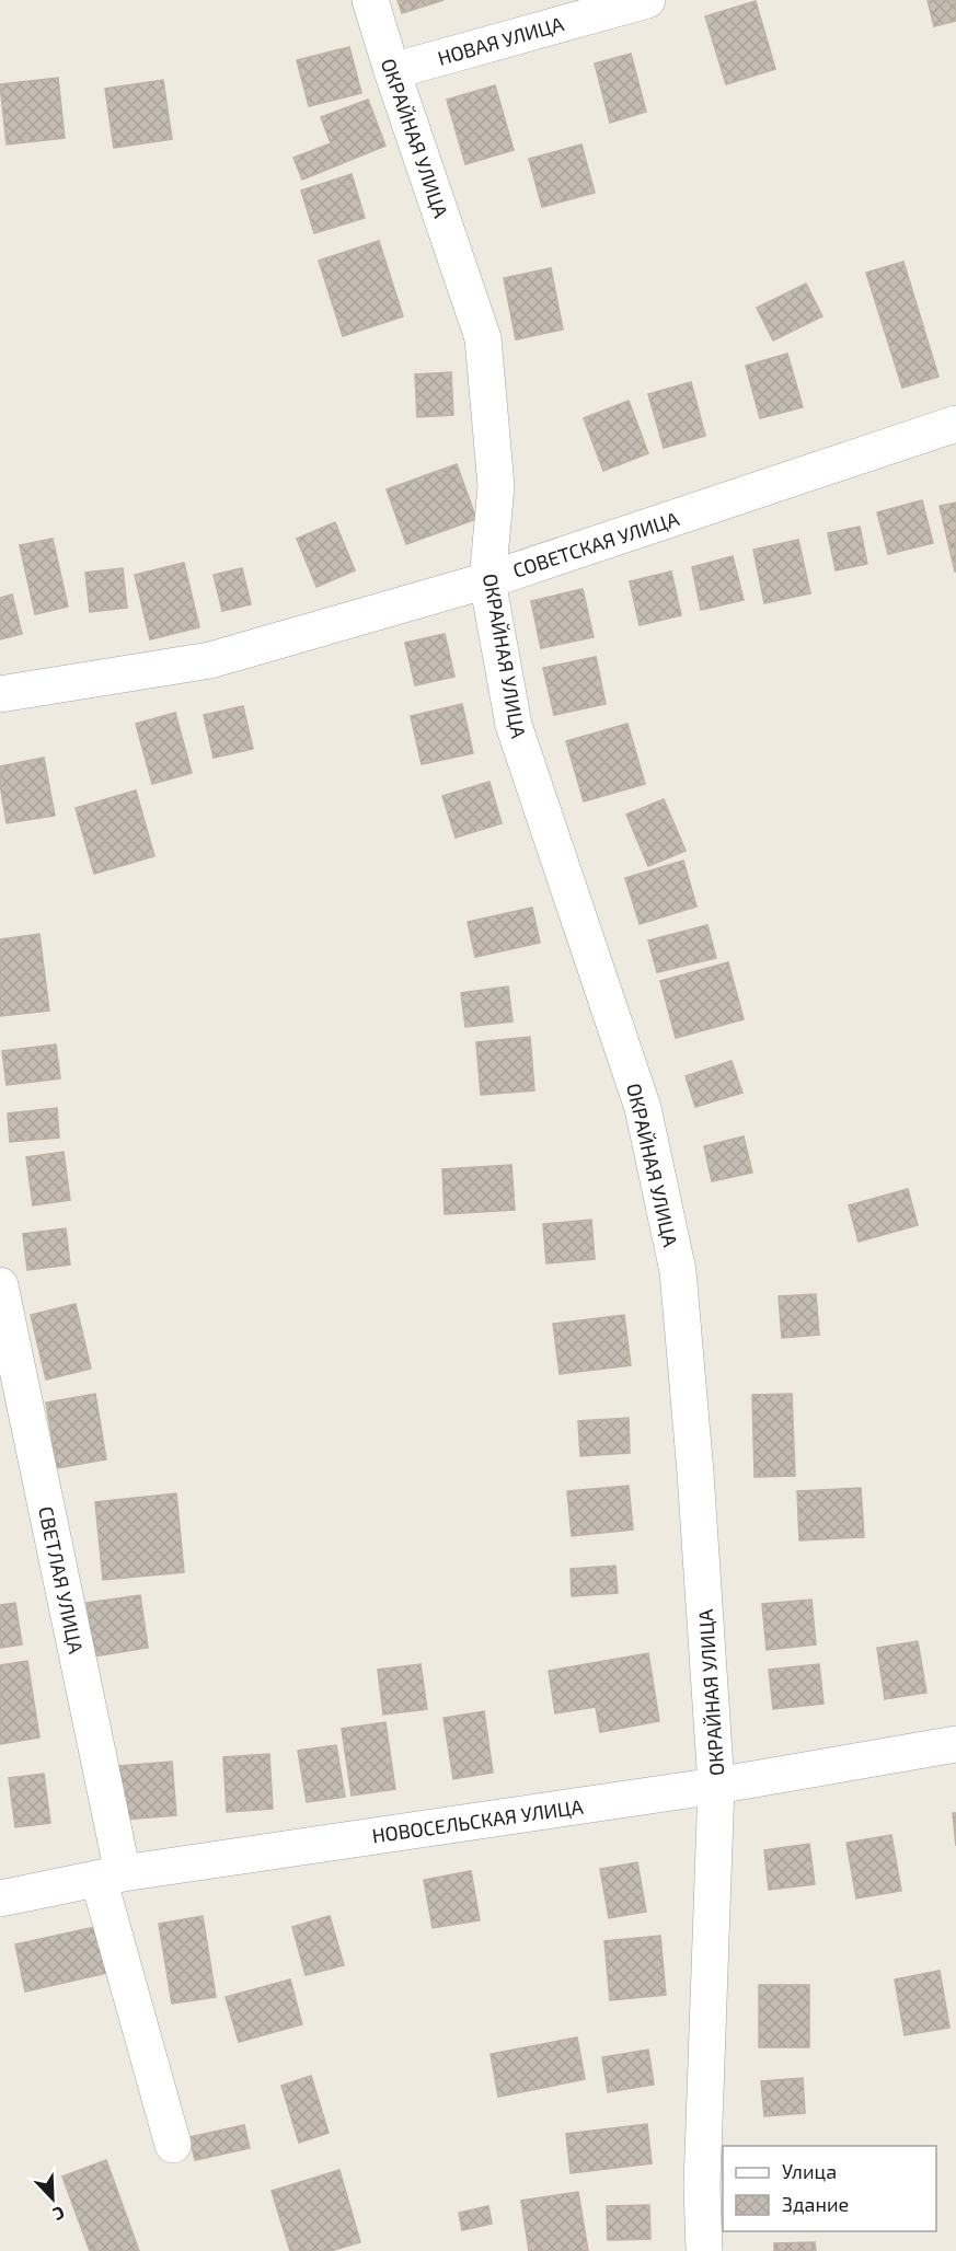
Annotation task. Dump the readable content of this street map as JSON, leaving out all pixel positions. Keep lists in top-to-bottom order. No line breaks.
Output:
{"streets":{"street":["НОВАЯ УЛИЦА","ОКРАЙНАЯ УЛИЦА","СОВЕТСКАЯ УЛИЦА","СВЕТЛАЯ УЛИЦА","НОВОСЕЛЬСКАЯ УЛИЦА"]},"crossings":[["НОВАЯ УЛИЦА","ОКРАЙНАЯ УЛИЦА"],["ОКРАЙНАЯ УЛИЦА","СОВЕТСКАЯ УЛИЦА"],["ОКРАЙНАЯ УЛИЦА","НОВОСЕЛЬСКАЯ УЛИЦА"],["СВЕТЛАЯ УЛИЦА","НОВОСЕЛЬСКАЯ УЛИЦА"]],"legend":["Улица","Здание"],"north":"bottom right"}
